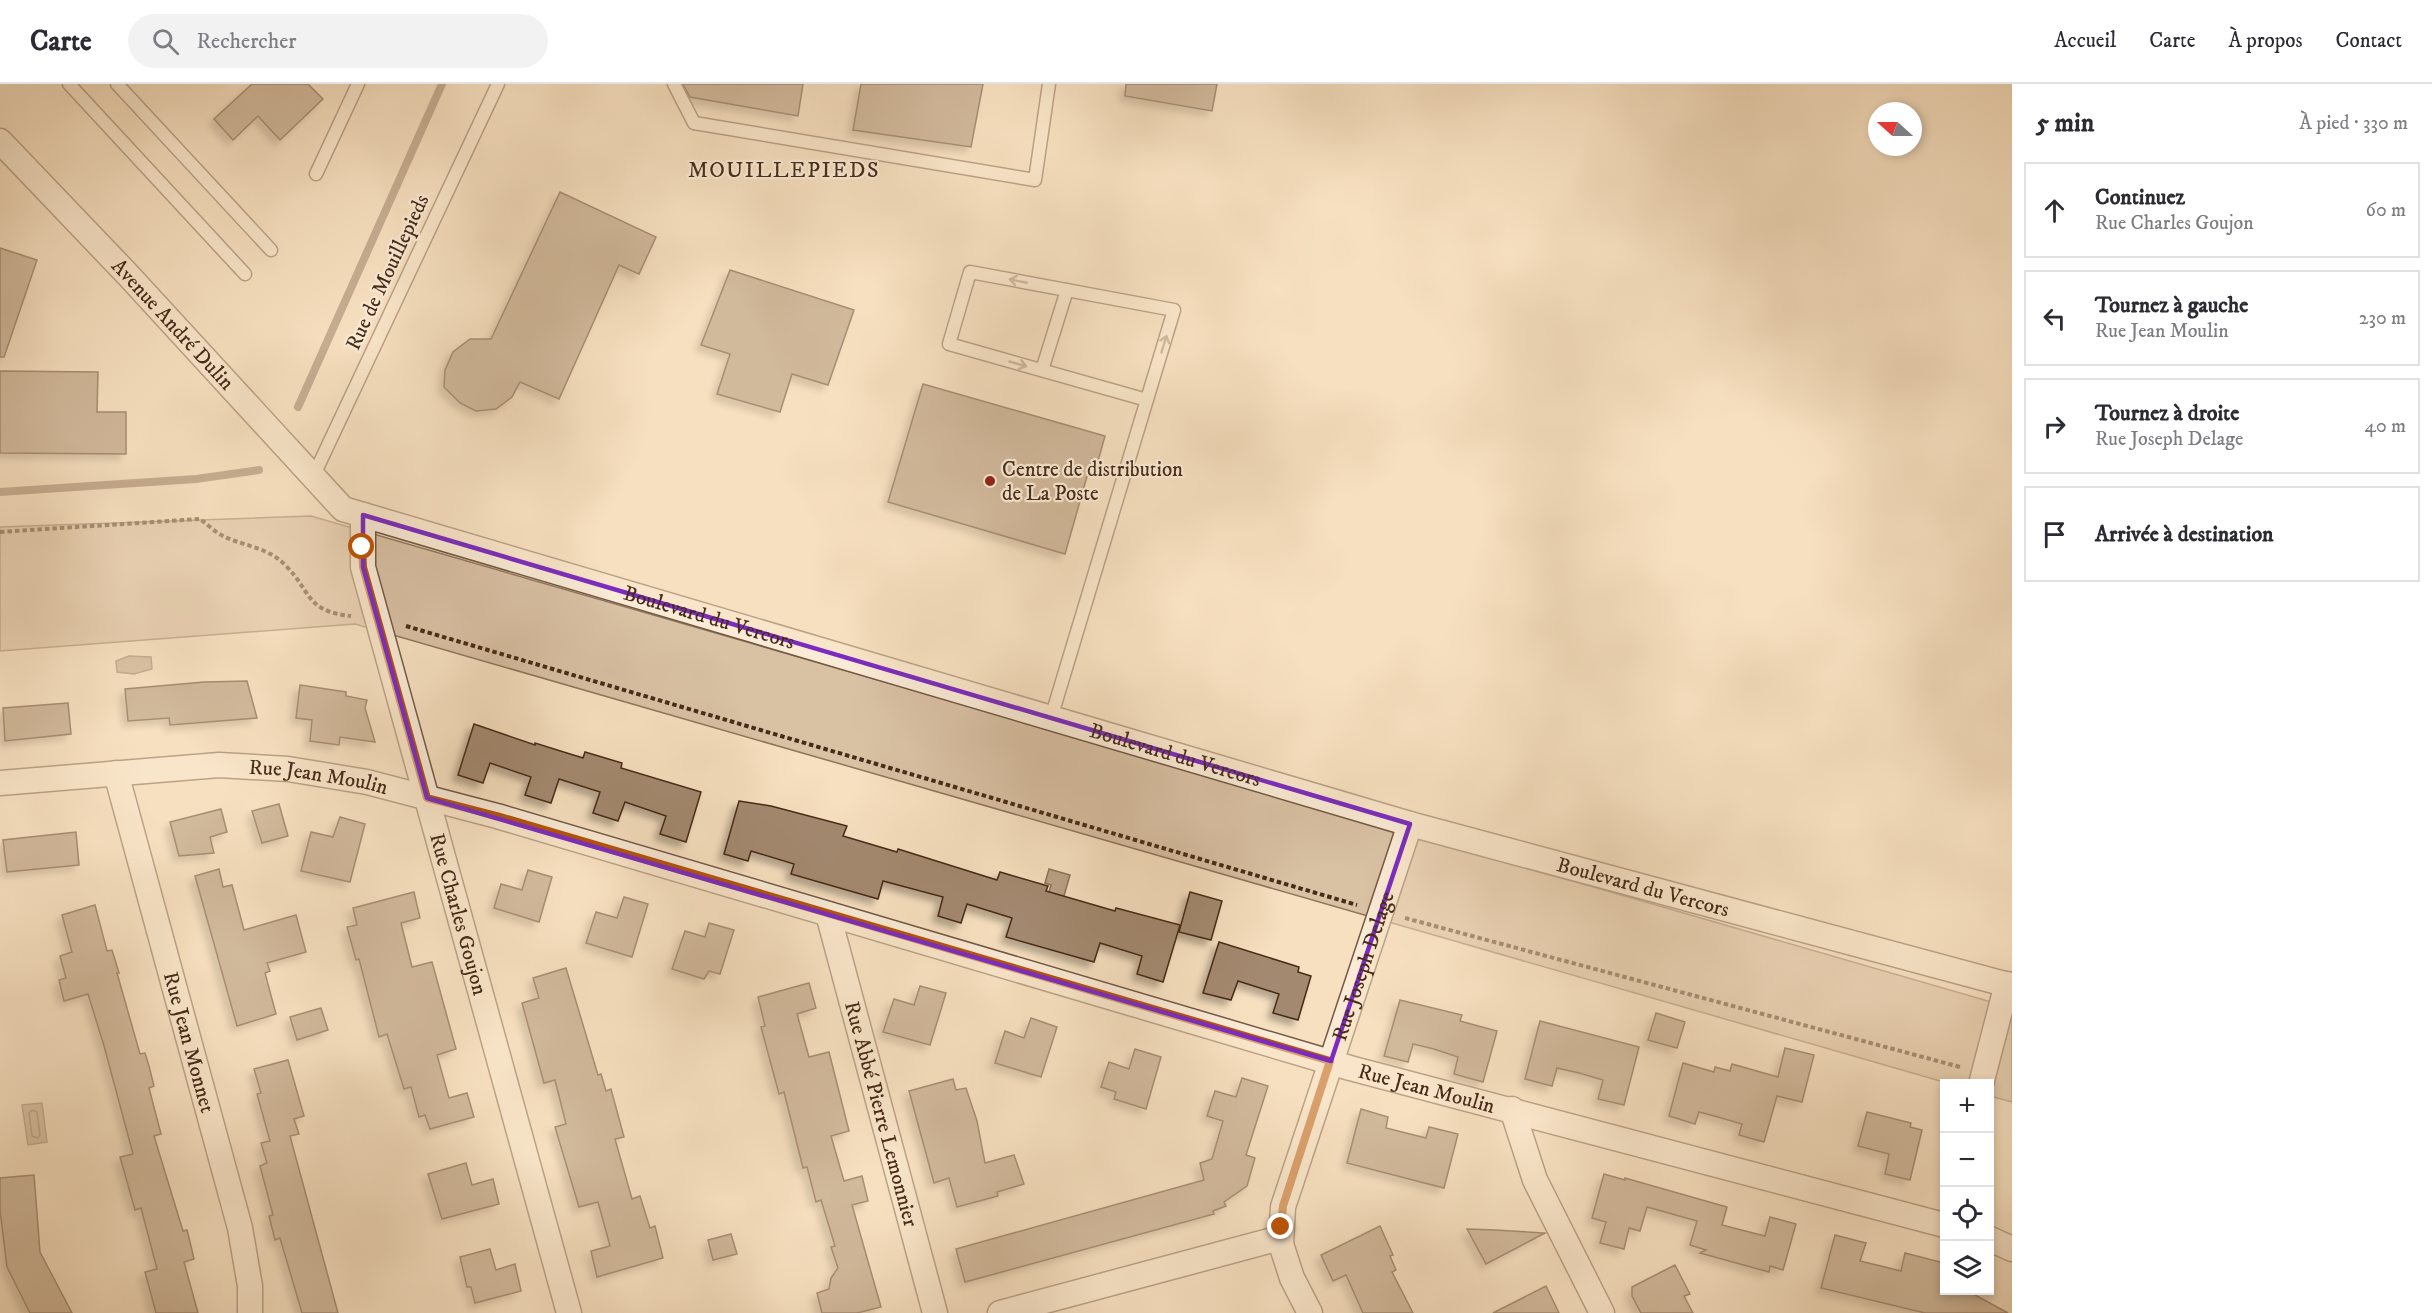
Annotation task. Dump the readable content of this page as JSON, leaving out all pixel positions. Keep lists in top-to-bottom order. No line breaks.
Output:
{"streets":{"street":["Avenue André Dulin","Boulevard du Vercors","Rue Jean Moulin","Rue Charles Goujon","Rue Joseph Delage","Rue Jean Monnet","Rue Abbé Pierre Lemonnier"],"lane":["Rue de Mouillepieds"]},"crossings":[["Rue de Mouillepieds","Avenue André Dulin"],["Avenue André Dulin","Boulevard du Vercors"],["Avenue André Dulin","Rue Charles Goujon"],["Boulevard du Vercors","Rue Charles Goujon"],["Boulevard du Vercors","Rue Joseph Delage"],["Rue Jean Moulin","Rue Charles Goujon"],["Rue Jean Moulin","Rue Joseph Delage"],["Rue Jean Moulin","Rue Jean Monnet"],["Rue Jean Moulin","Rue Abbé Pierre Lemonnier"]],"districts":["MOUILLEPIEDS"],"places":["Centre de distribution de La Poste"],"north":"left","page":{"header":"Carte","search":"Rechercher","nav":["Accueil","Carte","À propos","Contact"],"heading":["5 min","À pied · 330 m"],"list":[["Continuez","Rue Charles Goujon","60 m"],["Tournez à gauche","Rue Jean Moulin","230 m"],["Tournez à droite","Rue Joseph Delage","40 m"],"Arrivée à destination"],"map_buttons":["+","−"]}}
